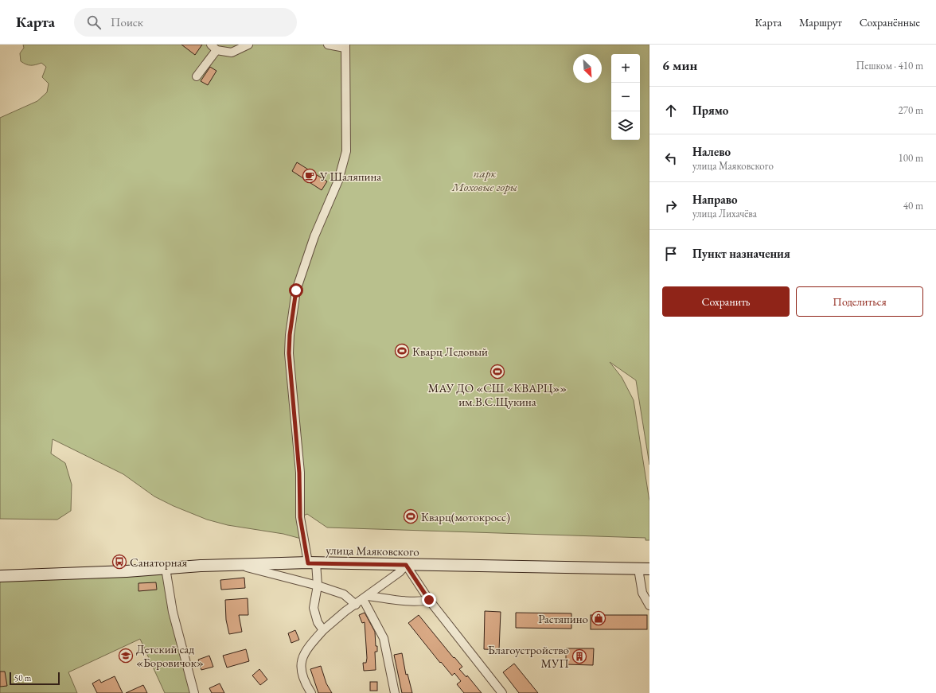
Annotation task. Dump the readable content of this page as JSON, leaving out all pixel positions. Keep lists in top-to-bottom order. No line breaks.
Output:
{"streets":{"main road":["улица Маяковского"]},"parks":["парк Моховые горы"],"places":{"cafe":["У Шаляпина"],"sports":["Кварц Ледовый","МАУ ДО «СШ «КВАРЦ»» им.В.С.Щукина","Кварц(мотокросс)"],"bus stop":["Санаторная"],"shop":["Растяпино"],"school or university":["Детский сад «Боровичок»"],"building":["Благоустройство МУП"]},"scale_bar":"50 m","north":"bottom right","page":{"header":"Карта","search":"Поиск","nav":["Карта","Маршрут","Сохранённые"],"heading":["6 мин","Пешком · 410 m"],"map_buttons":["+","−"],"list":[["Прямо","270 m"],["Налево","улица Маяковского","100 m"],["Направо","улица Лихачёва","40 m"],"Пункт назначения"],"buttons":["Сохранить","Поделиться"],"scale":"50 m"}}
